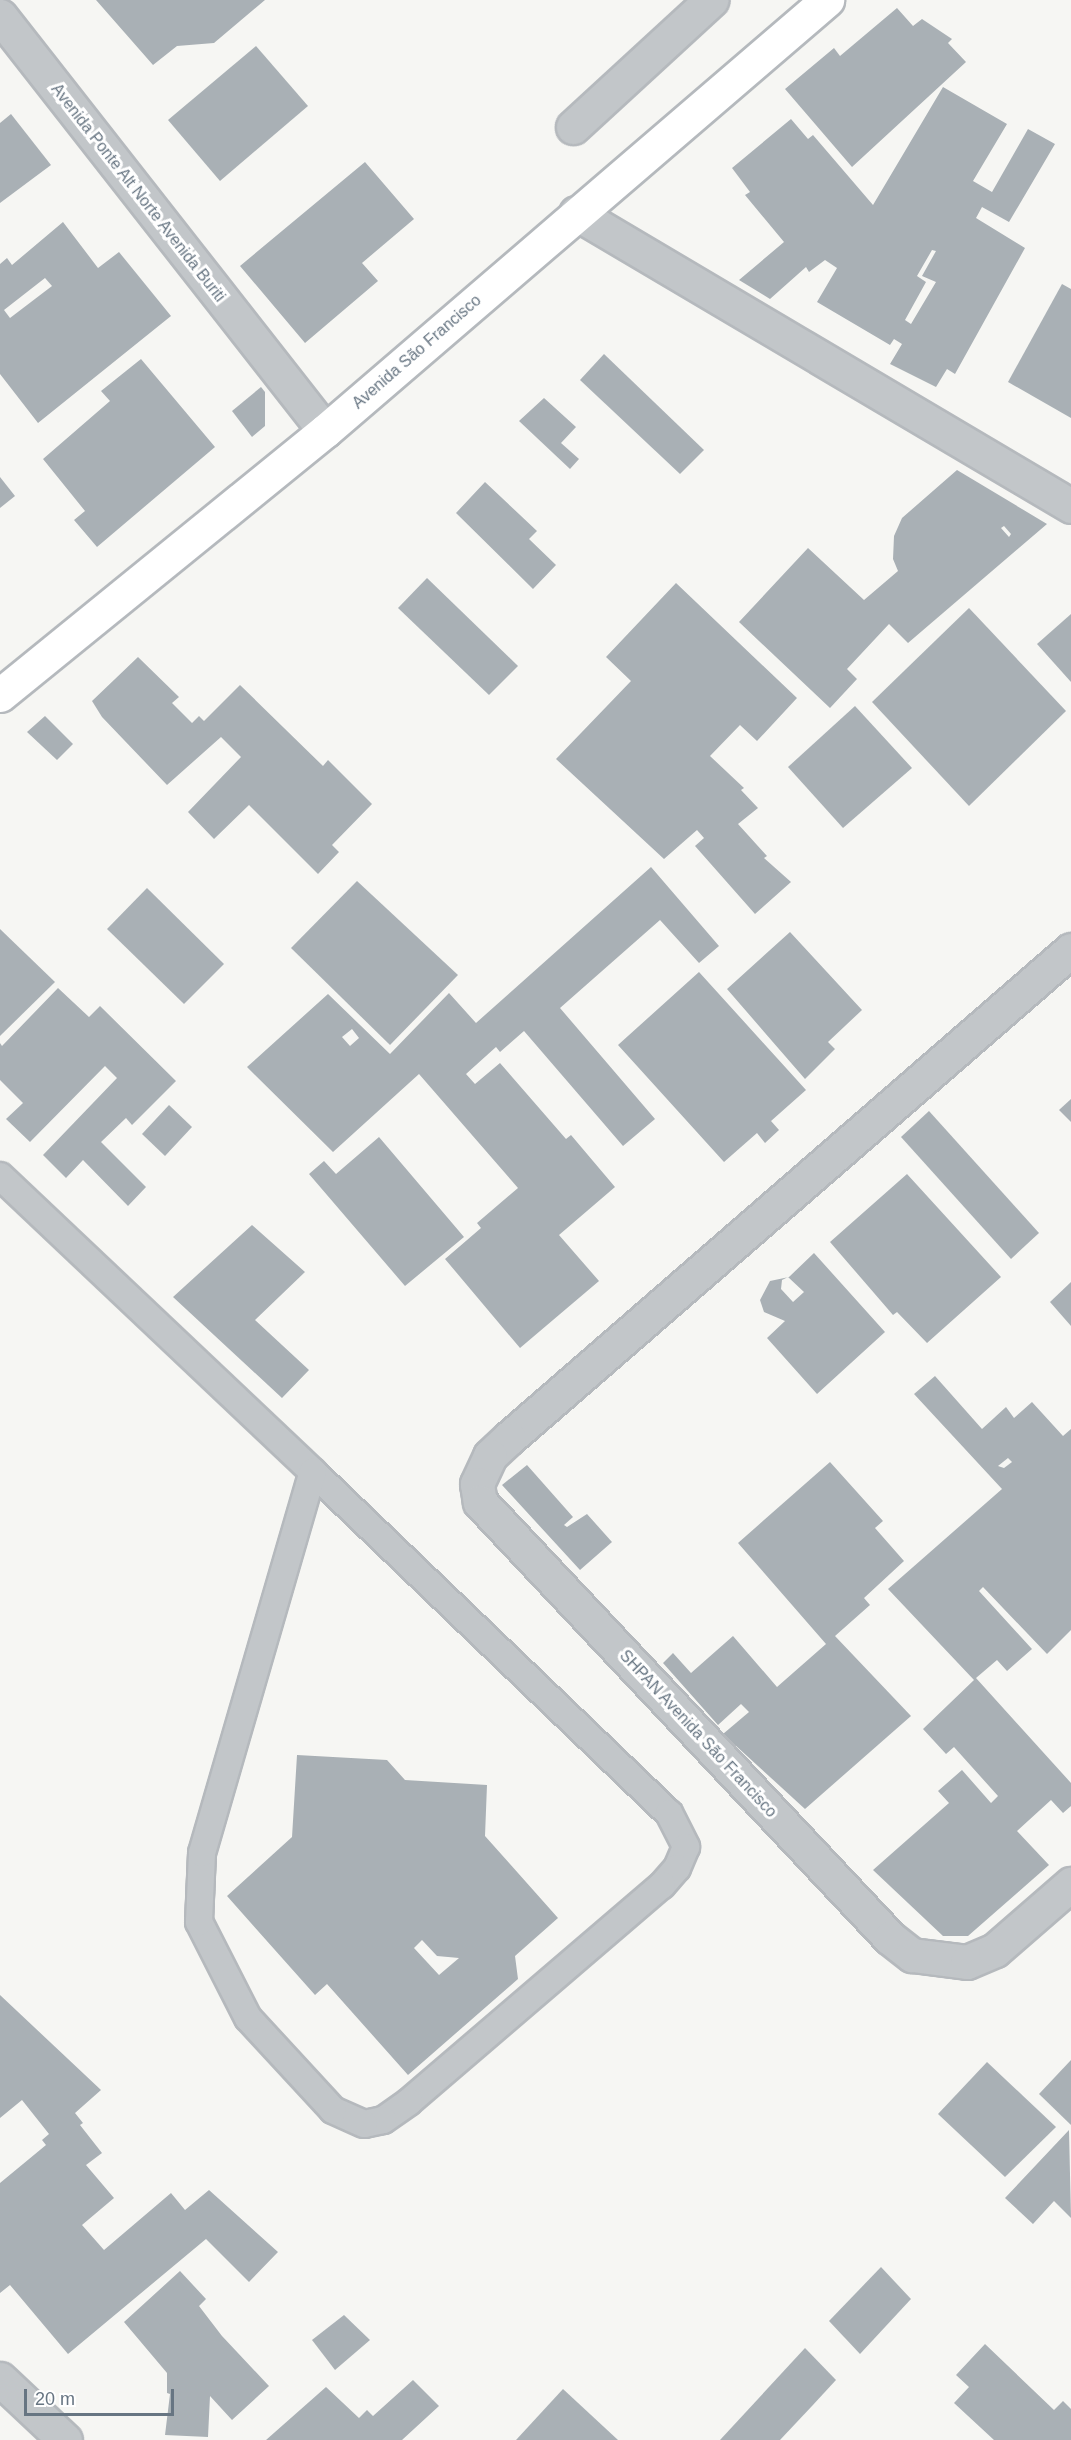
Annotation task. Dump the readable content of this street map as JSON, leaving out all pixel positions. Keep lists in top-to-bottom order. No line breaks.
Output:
{"streets":{"street":["Avenida Ponte Alt Norte Avenida Buriti","Avenida São Francisco","SHPAN Avenida São Francisco"]},"crossings":[["Avenida Ponte Alt Norte Avenida Buriti","Avenida São Francisco"]],"scale_bar":"20 m"}
